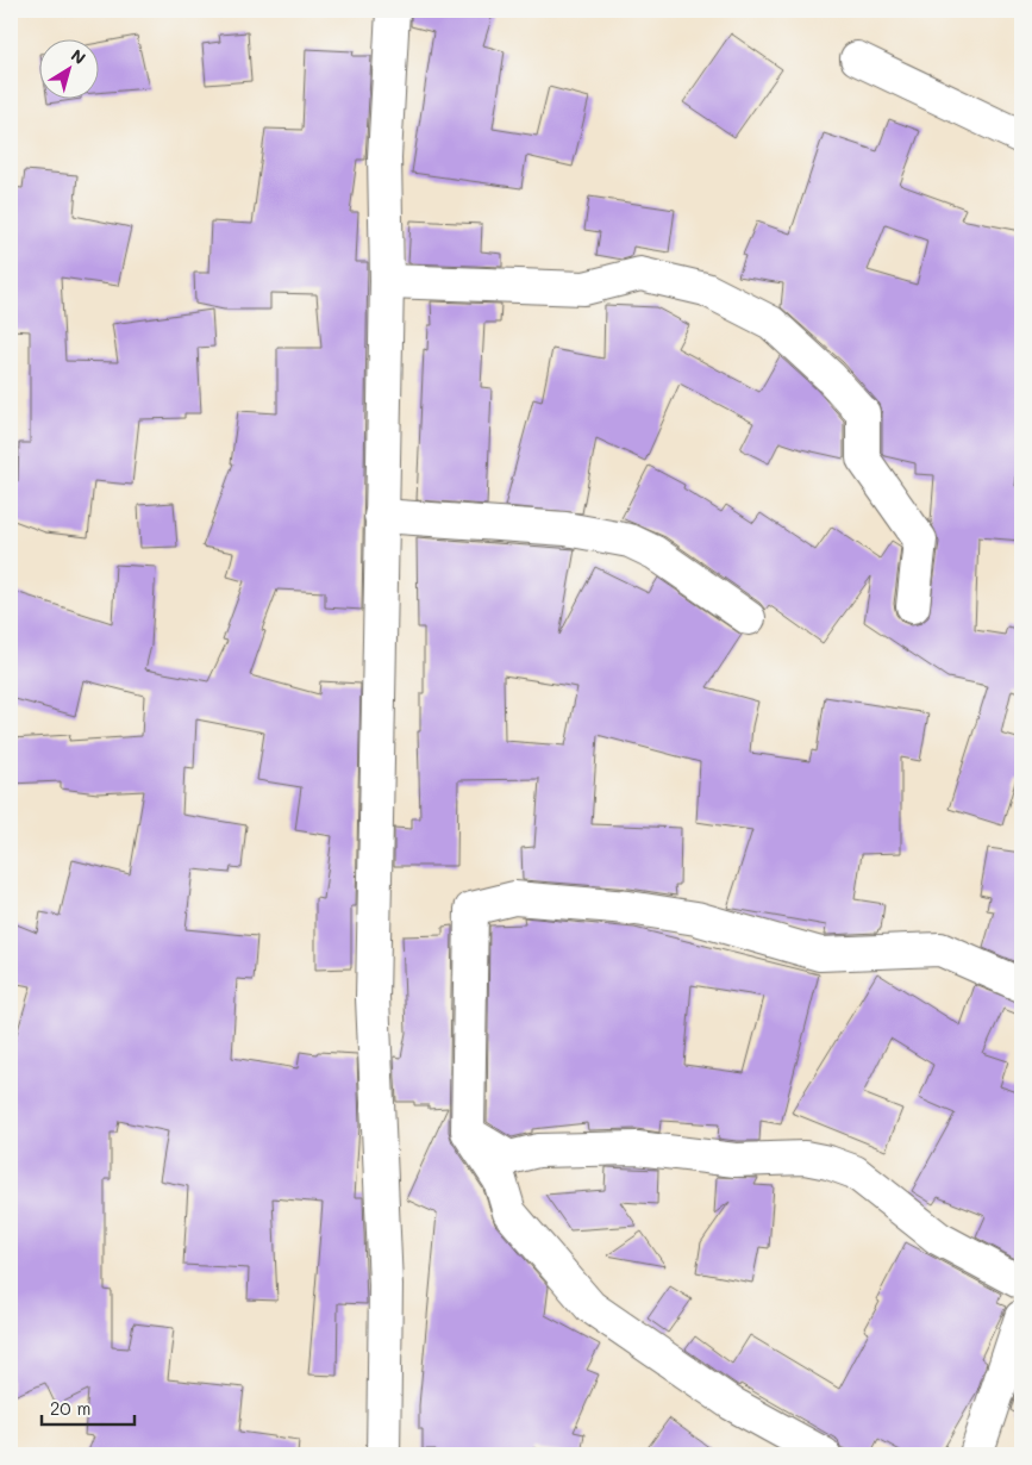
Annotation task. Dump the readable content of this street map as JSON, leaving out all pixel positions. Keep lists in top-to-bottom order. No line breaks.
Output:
{"scale_bar":"20 m","north":"top right"}
